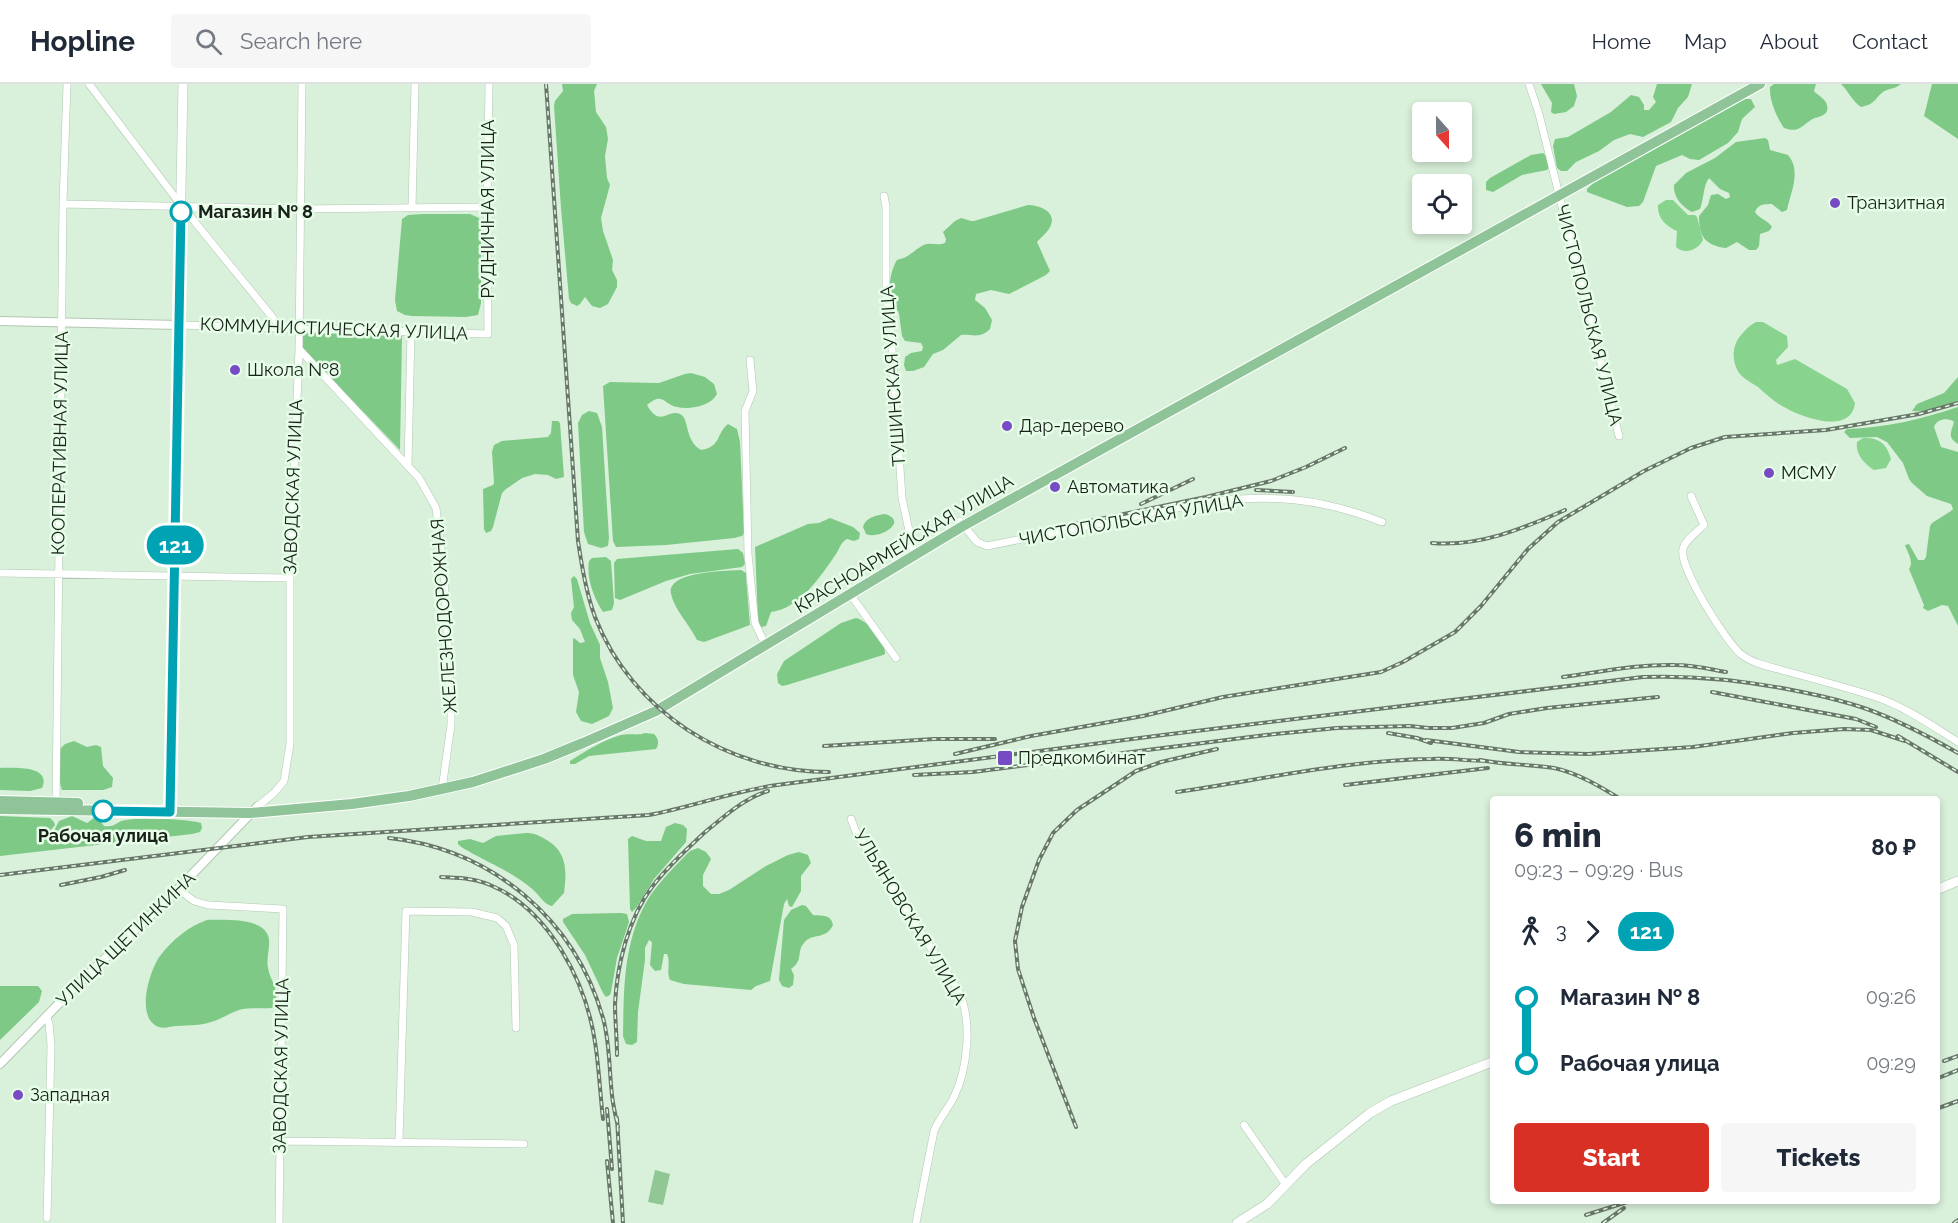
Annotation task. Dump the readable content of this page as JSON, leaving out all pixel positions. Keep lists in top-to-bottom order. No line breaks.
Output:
{"streets":{"main road":["КРАСНОАРМЕЙСКАЯ УЛИЦА"],"street":["РУДНИЧНАЯ УЛИЦА","ЧИСТОПОЛЬСКАЯ УЛИЦА","КОММУНИСТИЧЕСКАЯ УЛИЦА","ТУШИНСКАЯ УЛИЦА","КООПЕРАТИВНАЯ УЛИЦА","ЗАВОДСКАЯ УЛИЦА","ЖЕЛЕЗНОДОРОЖНАЯ","УЛЬЯНОВСКАЯ УЛИЦА","УЛИЦА ЩЕТИНКИНА"]},"crossings":[["РУДНИЧНАЯ УЛИЦА","КОММУНИСТИЧЕСКАЯ УЛИЦА"],["ЧИСТОПОЛЬСКАЯ УЛИЦА","КРАСНОАРМЕЙСКАЯ УЛИЦА"],["КОММУНИСТИЧЕСКАЯ УЛИЦА","КООПЕРАТИВНАЯ УЛИЦА"],["КОММУНИСТИЧЕСКАЯ УЛИЦА","ЗАВОДСКАЯ УЛИЦА"],["ТУШИНСКАЯ УЛИЦА","КРАСНОАРМЕЙСКАЯ УЛИЦА"],["КООПЕРАТИВНАЯ УЛИЦА","КРАСНОАРМЕЙСКАЯ УЛИЦА"],["ЗАВОДСКАЯ УЛИЦА","КРАСНОАРМЕЙСКАЯ УЛИЦА"],["ЗАВОДСКАЯ УЛИЦА","ЖЕЛЕЗНОДОРОЖНАЯ"],["ЗАВОДСКАЯ УЛИЦА","УЛИЦА ЩЕТИНКИНА"],["КРАСНОАРМЕЙСКАЯ УЛИЦА","ЖЕЛЕЗНОДОРОЖНАЯ"],["КРАСНОАРМЕЙСКАЯ УЛИЦА","УЛИЦА ЩЕТИНКИНА"]],"places":{"other":["Транзитная","Магазин № 8","Школа №8","Дар-дерево","МСМУ","Автоматика","Рабочая улица","Западная"],"transit":["Предкомбинат"]},"lines":["bus line 121"],"north":"bottom","page":{"header":"Hopline","search":"Search here","nav":["Home","Map","About","Contact"],"on_map":"121","heading":["6 min","09:23 – 09:29 · Bus","80 ₽"],"legs":["3","121"],"list":[{"name":"Магазин № 8","value":"09:26"},{"name":"Рабочая улица","value":"09:29"}],"buttons":["Start","Tickets"]}}
